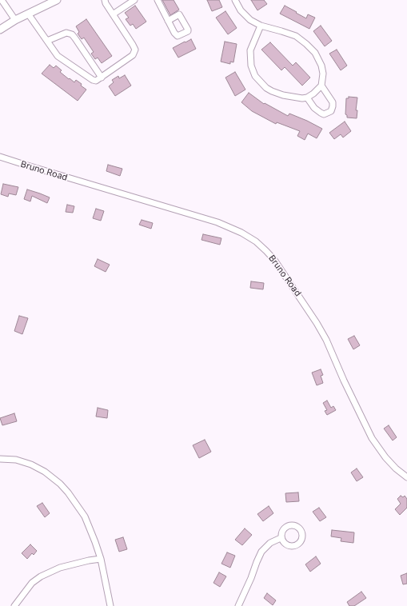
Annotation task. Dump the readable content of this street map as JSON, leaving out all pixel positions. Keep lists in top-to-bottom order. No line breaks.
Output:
{"streets":{"street":["Bruno Road"]}}
